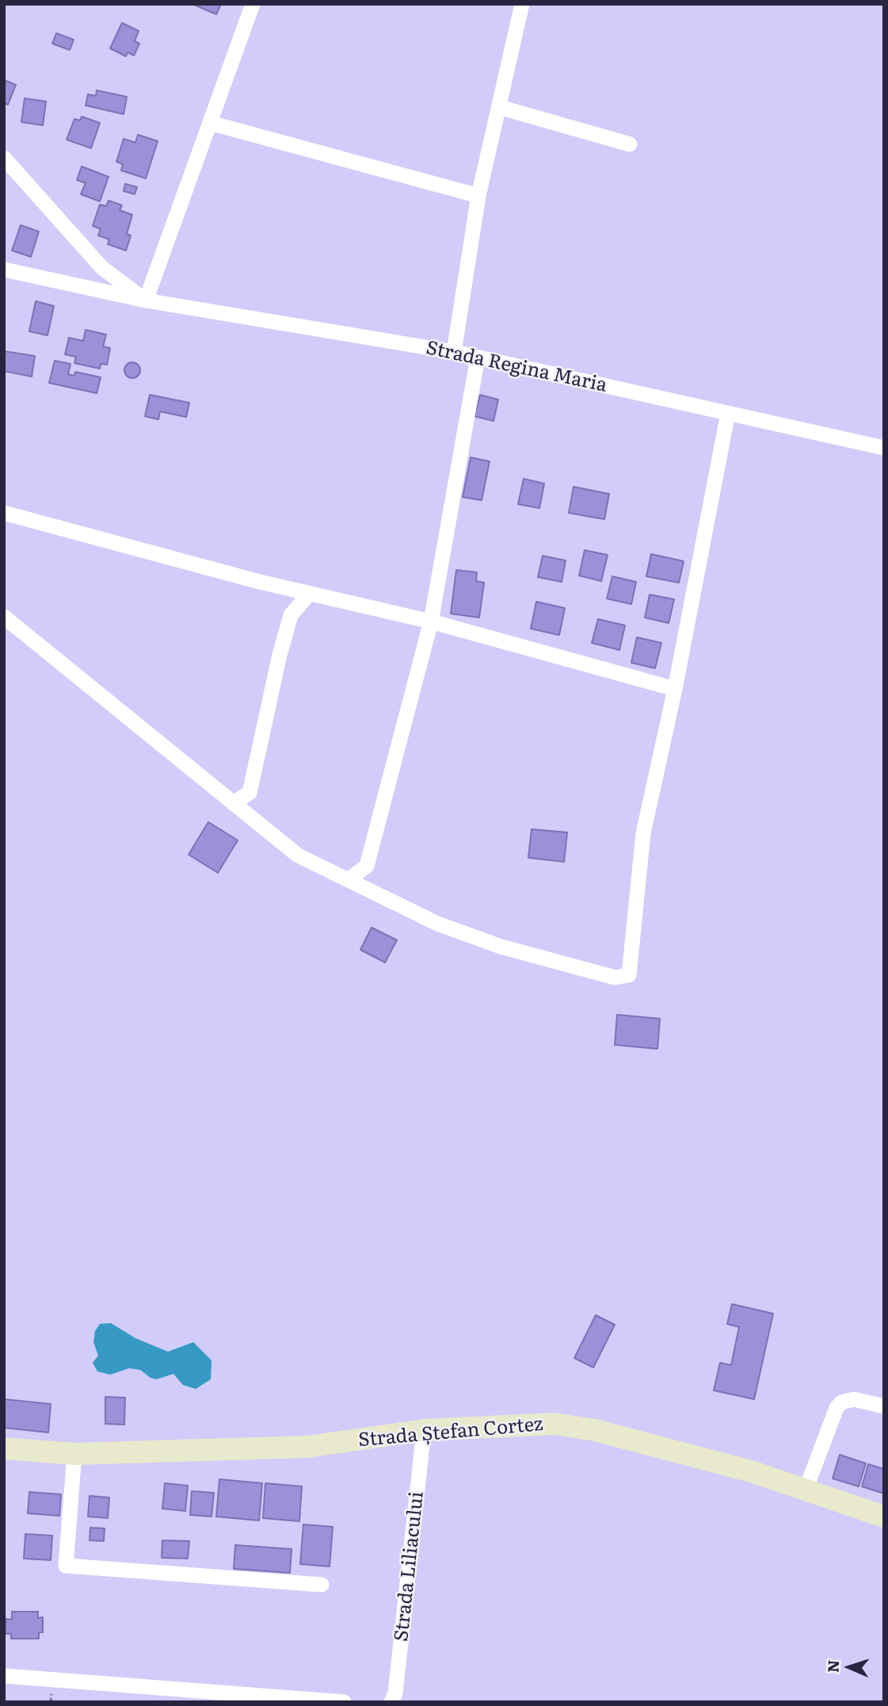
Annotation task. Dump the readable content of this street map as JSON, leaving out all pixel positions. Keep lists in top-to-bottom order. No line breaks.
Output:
{"streets":{"street":["Strada Regina Maria","Strada Ștefan Cortez","Strada Liliacului"]},"crossings":[["Strada Ștefan Cortez","Strada Liliacului"]],"north":"left"}
